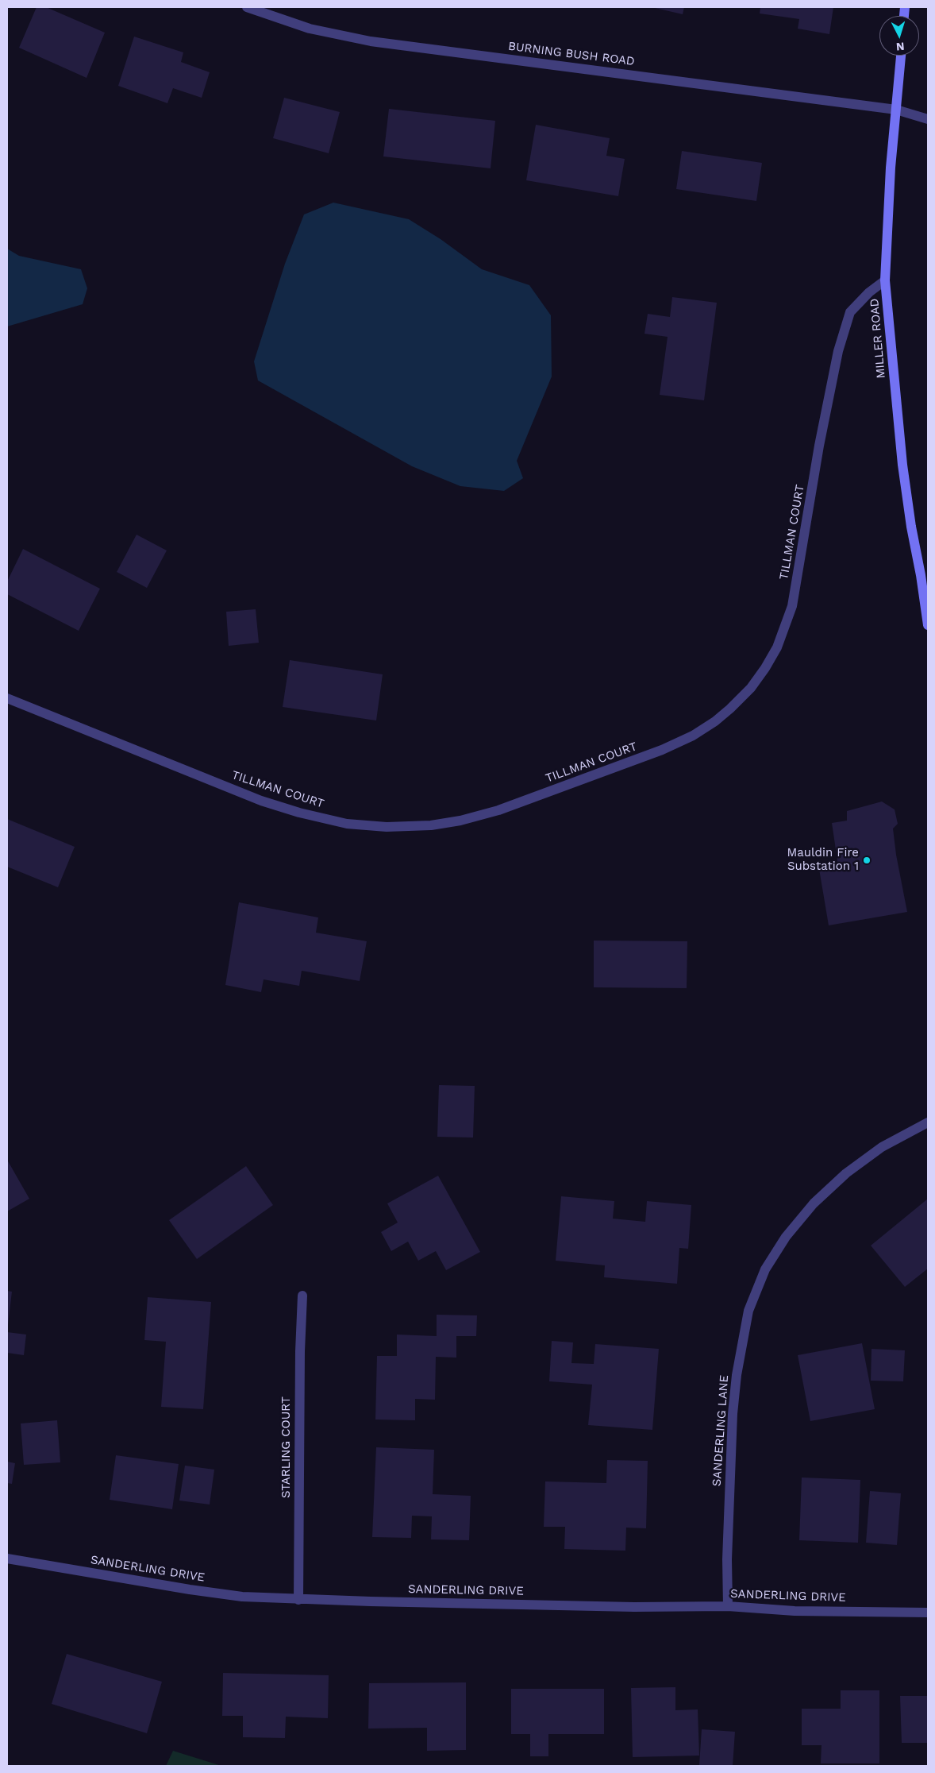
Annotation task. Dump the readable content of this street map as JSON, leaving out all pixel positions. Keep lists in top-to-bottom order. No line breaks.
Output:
{"streets":{"street":["BURNING BUSH ROAD","MILLER ROAD","TILLMAN COURT","SANDERLING LANE","STARLING COURT","SANDERLING DRIVE"]},"crossings":[["BURNING BUSH ROAD","MILLER ROAD"],["MILLER ROAD","TILLMAN COURT"],["SANDERLING LANE","SANDERLING DRIVE"],["STARLING COURT","SANDERLING DRIVE"]],"places":["Mauldin Fire Substation 1"],"north":"bottom"}
